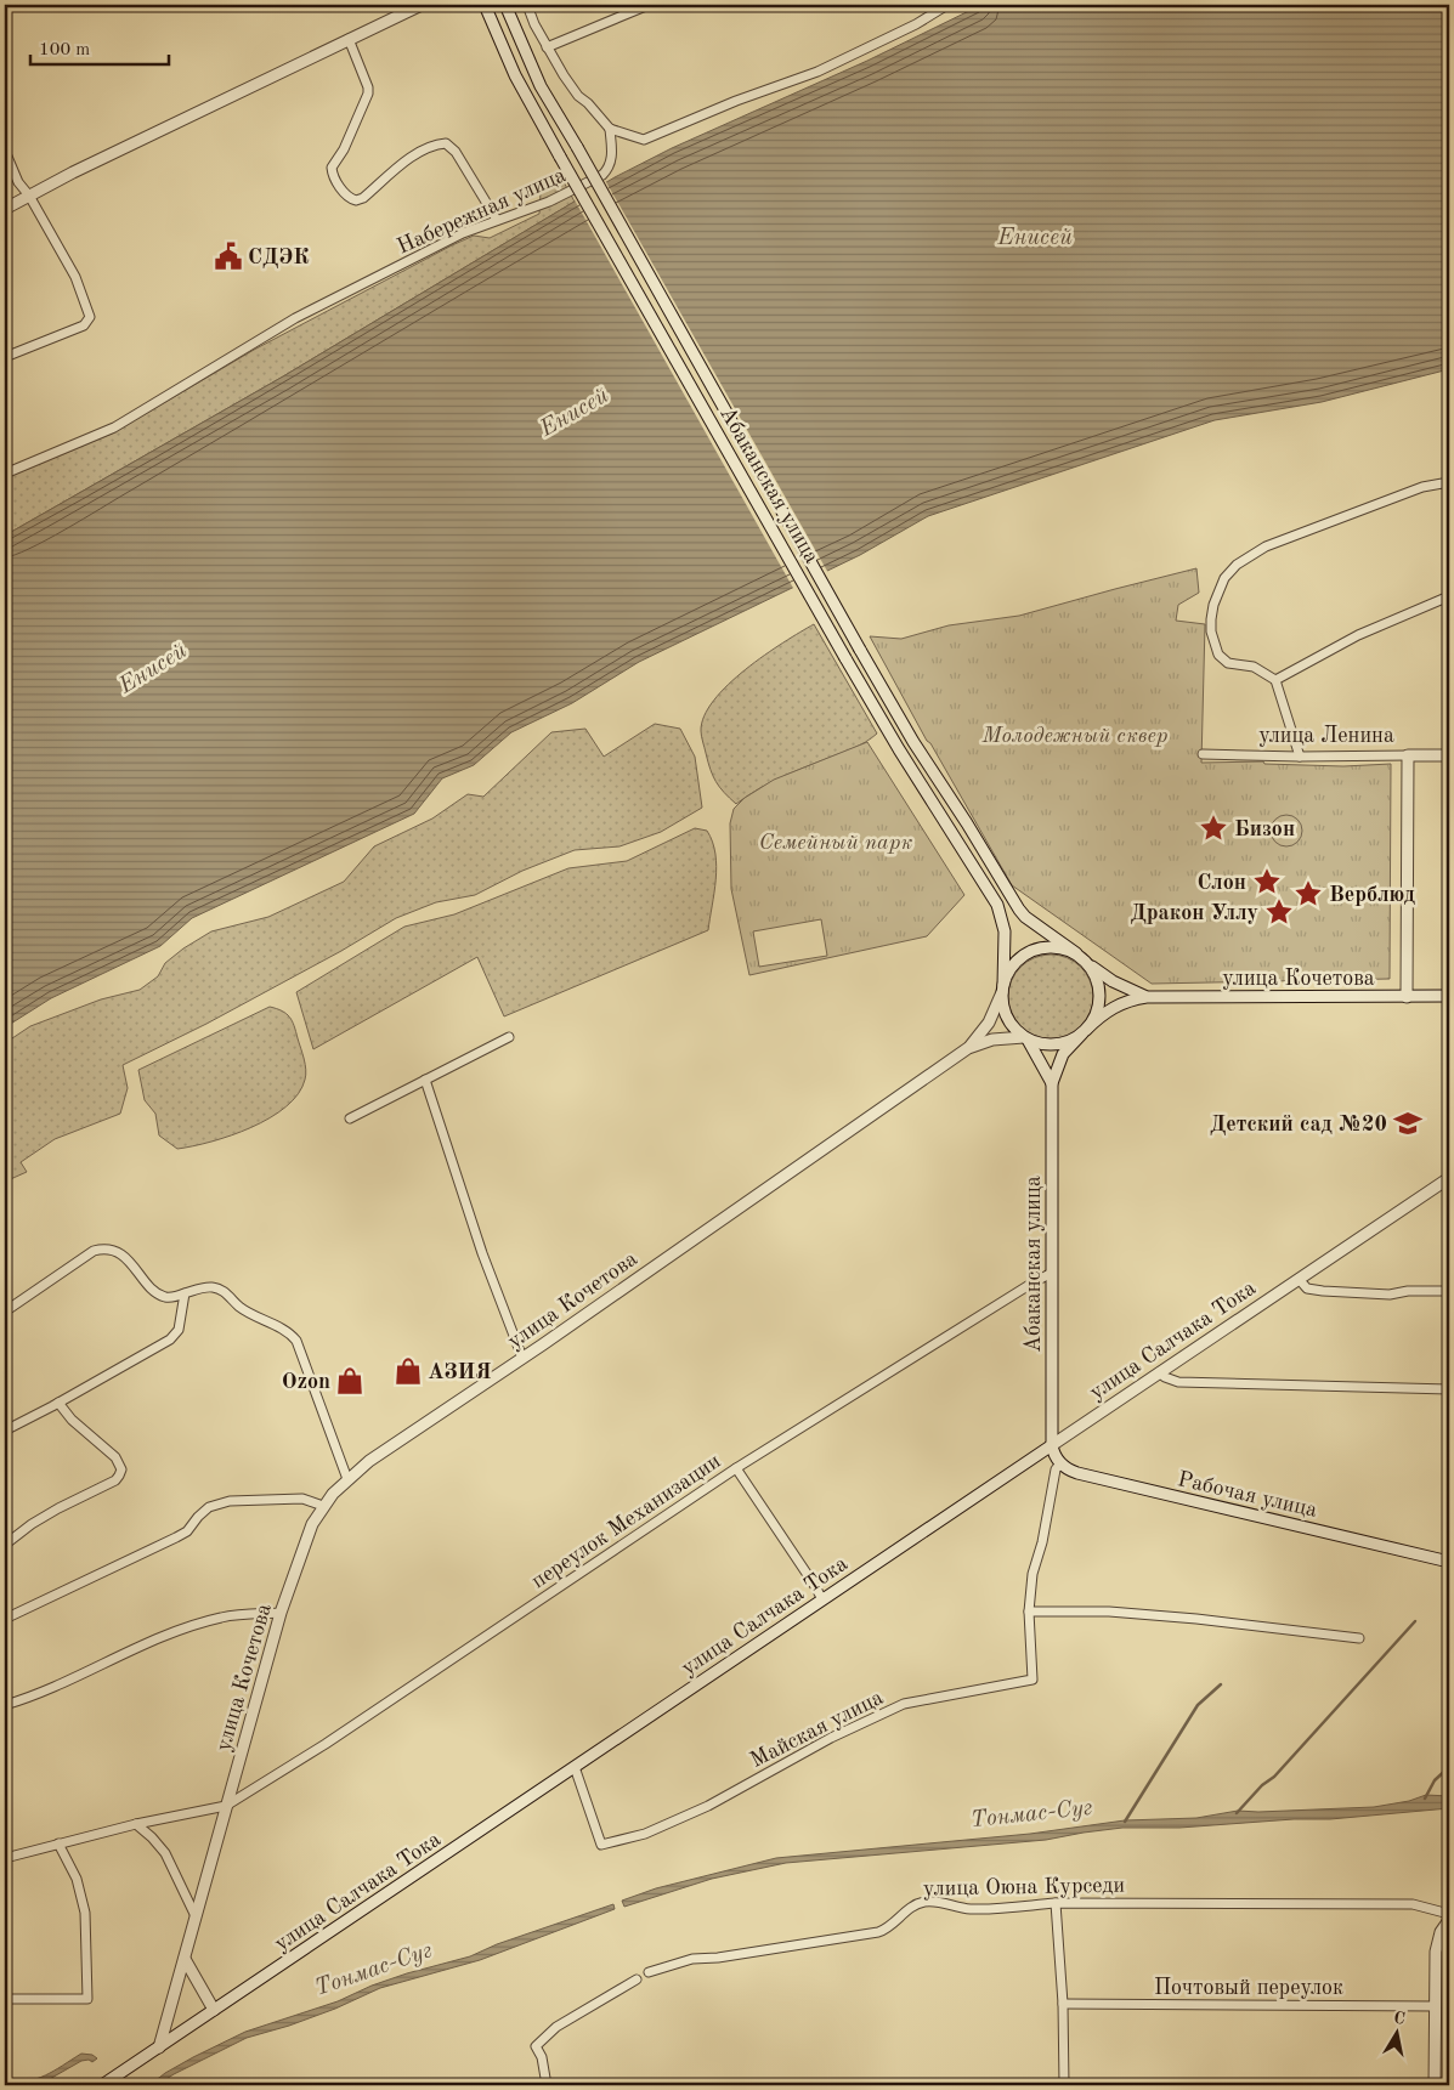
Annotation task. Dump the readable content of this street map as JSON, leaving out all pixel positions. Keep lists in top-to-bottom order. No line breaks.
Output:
{"streets":{"main road":["Абаканская улица","улица Ленина","улица Кочетова","улица Салчака Тока","Рабочая улица"],"street":["Набережная улица","переулок Механизации","Майская улица","улица Оюна Курседи","Почтовый переулок"]},"crossings":[["Абаканская улица","улица Кочетова"],["Абаканская улица","улица Салчака Тока"],["Абаканская улица","переулок Механизации"],["улица Кочетова","улица Салчака Тока"],["улица Кочетова","переулок Механизации"],["улица Салчака Тока","Майская улица"]],"water":["Енисей","Тонмас-Суг"],"parks":["Молодежный сквер","Семейный парк"],"places":{"public building":["СДЭК"],"place":["Бизон","Слон","Верблюд","Дракон Уллу"],"school or university":["Детский сад №20"],"shop":["АЗИЯ","Ozon"]},"scale_bar":"100 m","north":"top"}
